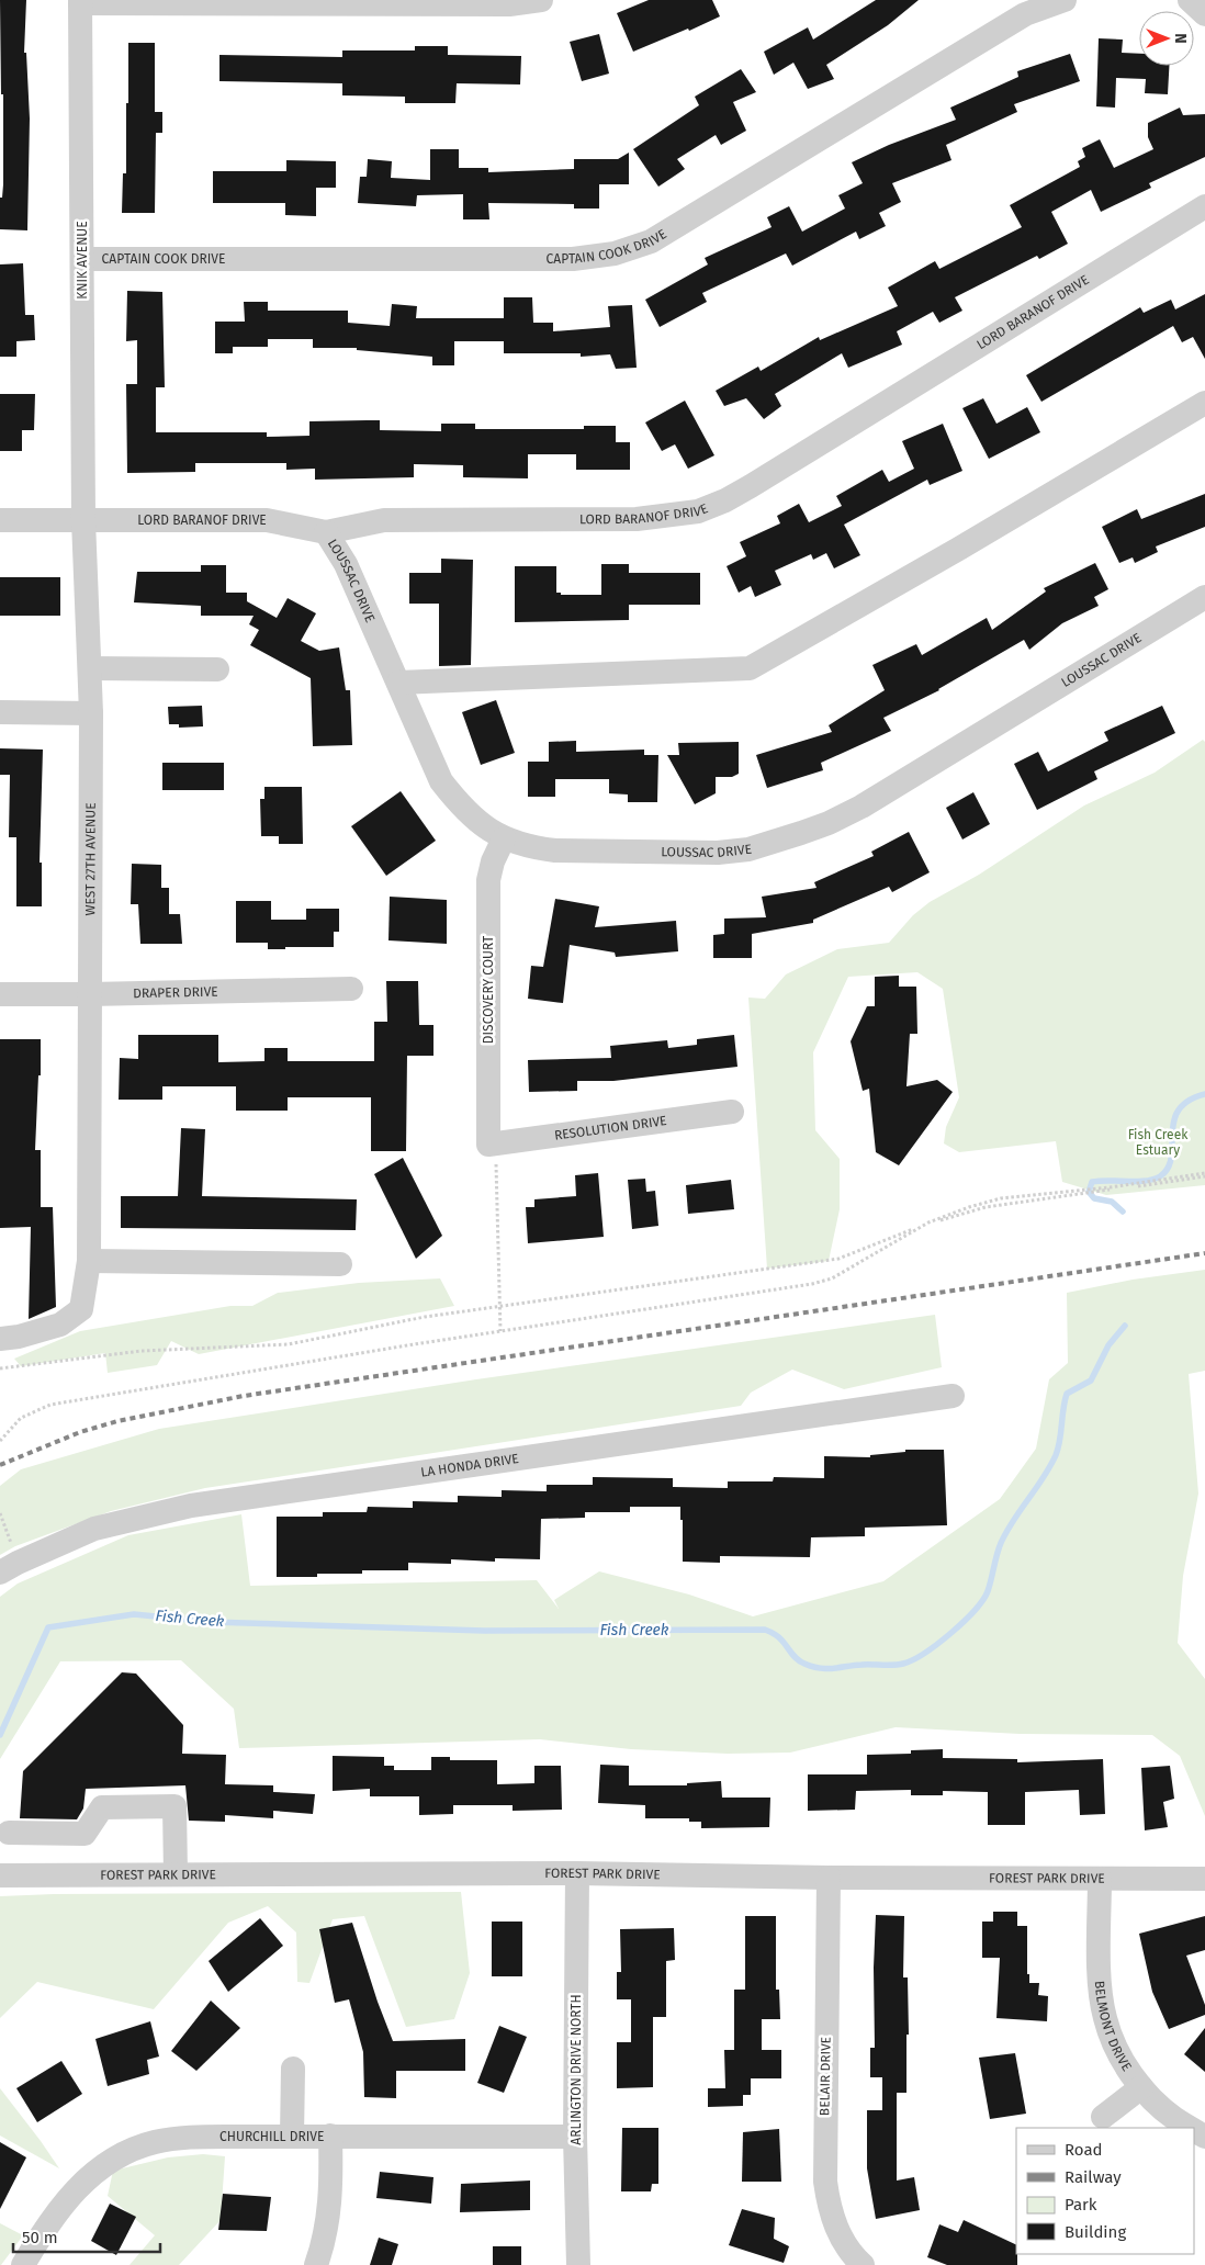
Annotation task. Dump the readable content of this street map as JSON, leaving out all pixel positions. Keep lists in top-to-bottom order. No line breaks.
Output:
{"streets":{"street":["CAPTAIN COOK DRIVE","KNIK AVENUE","LORD BARANOF DRIVE","LOUSSAC DRIVE","WEST 27TH AVENUE","DISCOVERY COURT","DRAPER DRIVE","RESOLUTION DRIVE","LA HONDA DRIVE","FOREST PARK DRIVE","BELMONT DRIVE","ARLINGTON DRIVE NORTH","BELAIR DRIVE","CHURCHILL DRIVE"]},"crossings":[["CAPTAIN COOK DRIVE","KNIK AVENUE"],["KNIK AVENUE","LORD BARANOF DRIVE"],["KNIK AVENUE","WEST 27TH AVENUE"],["LORD BARANOF DRIVE","LOUSSAC DRIVE"],["LORD BARANOF DRIVE","WEST 27TH AVENUE"],["LOUSSAC DRIVE","DISCOVERY COURT"],["WEST 27TH AVENUE","DRAPER DRIVE"],["DISCOVERY COURT","RESOLUTION DRIVE"],["FOREST PARK DRIVE","BELMONT DRIVE"],["FOREST PARK DRIVE","ARLINGTON DRIVE NORTH"],["FOREST PARK DRIVE","BELAIR DRIVE"],["ARLINGTON DRIVE NORTH","CHURCHILL DRIVE"]],"water":["Fish Creek"],"parks":["Fish Creek Estuary"],"legend":["Road","Railway","Park","Building"],"scale_bar":"50 m","north":"right"}
